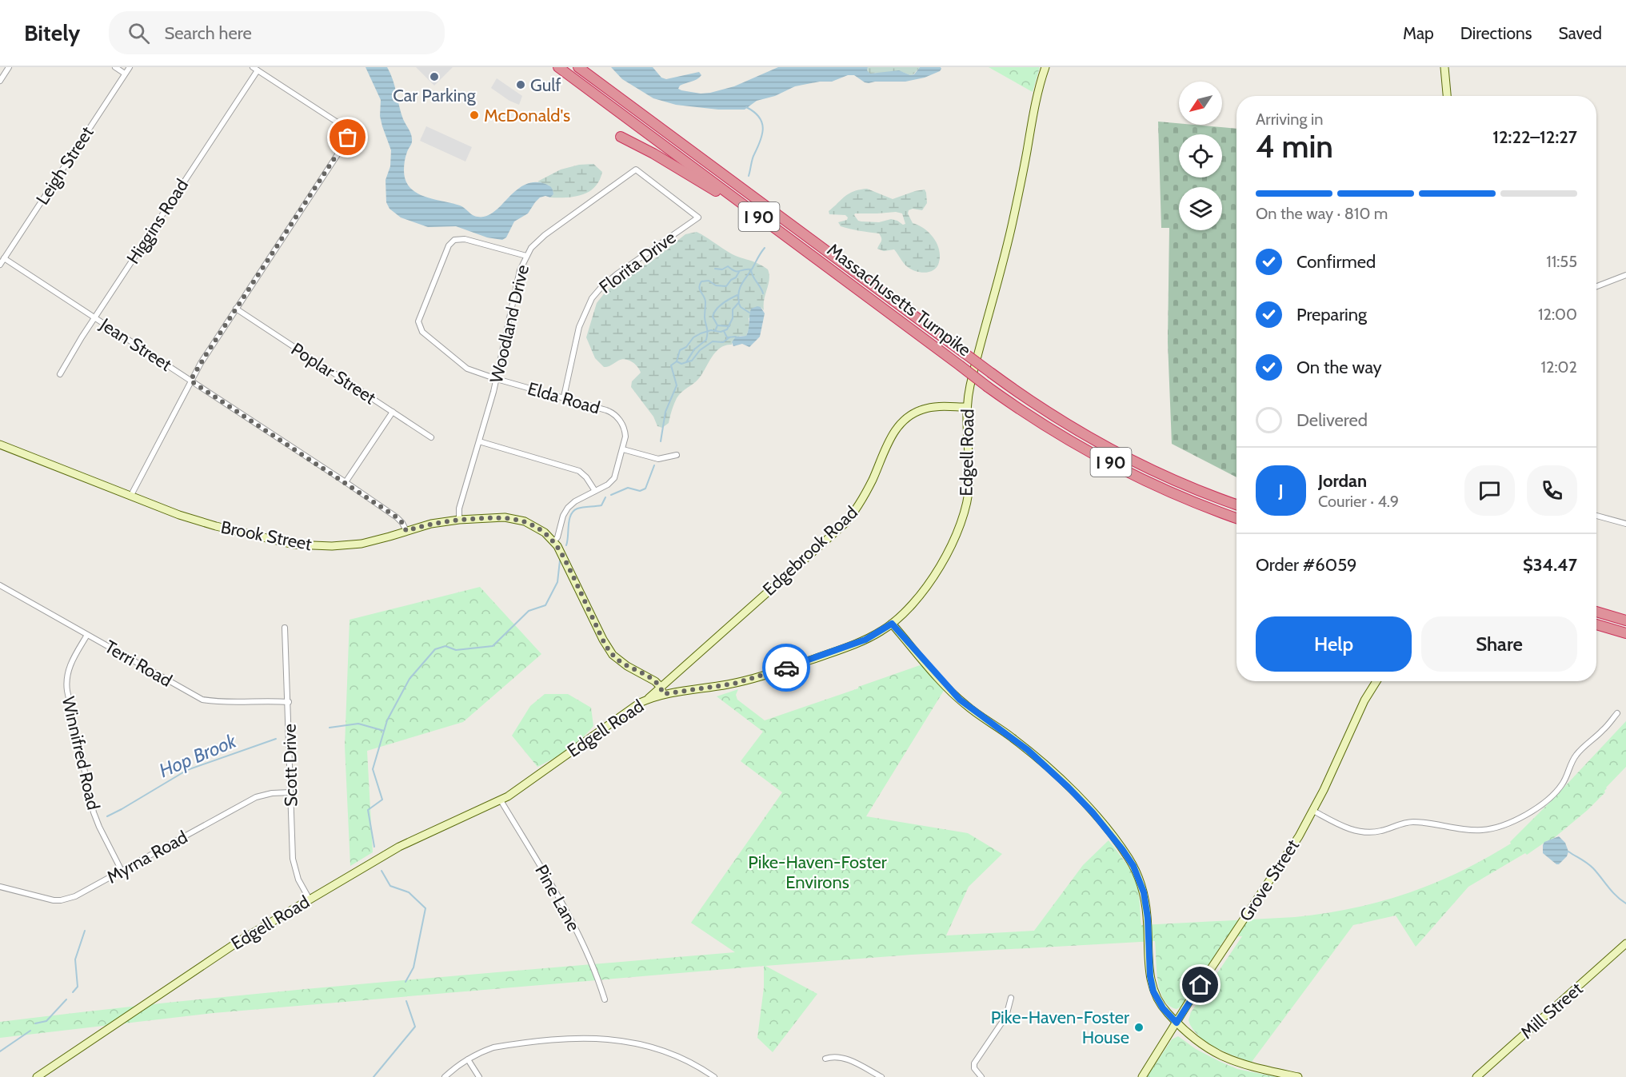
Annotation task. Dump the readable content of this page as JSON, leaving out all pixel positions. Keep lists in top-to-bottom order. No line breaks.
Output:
{"streets":{"highway":["I 90","Massachusetts Turnpike"],"main road":["Edgell Road","Brook Street","Edgebrook Road","Grove Street","Mill Street"],"street":["Leigh Street","Higgins Road","Florita Drive","Woodland Drive","Jean Street","Poplar Street","Elda Road","Terri Road","Winnifred Road","Scott Drive","Myrna Road","Pine Lane"]},"crossings":[["Leigh Street","Jean Street"],["Higgins Road","Jean Street"],["Florita Drive","Woodland Drive"],["Florita Drive","Elda Road"],["Woodland Drive","Elda Road"],["Woodland Drive","Brook Street"],["Jean Street","Brook Street"],["Elda Road","Brook Street"],["Edgell Road","Edgebrook Road"],["Edgell Road","Scott Drive"],["Edgell Road","Pine Lane"],["Brook Street","Edgebrook Road"],["Terri Road","Winnifred Road"],["Terri Road","Scott Drive"],["Winnifred Road","Myrna Road"],["Scott Drive","Myrna Road"]],"water":["Hop Brook"],"parks":["Pike-Haven-Foster Environs"],"places":["Car Parking","Gulf","McDonald's","Pike-Haven-Foster House"],"north":"bottom left","page":{"header":"Bitely","search":"Search here","nav":["Map","Directions","Saved"],"heading":["4 min","Arriving in","12:22–12:27"],"panel":["Jordan","Courier · 4.9","Order #6059","$34.47"],"bar":"On the way · 810 m","list":[["Confirmed","11:55"],["Preparing","12:00"],["On the way","12:02"],"Delivered"],"round":"J","buttons":["Help","Share"]}}
